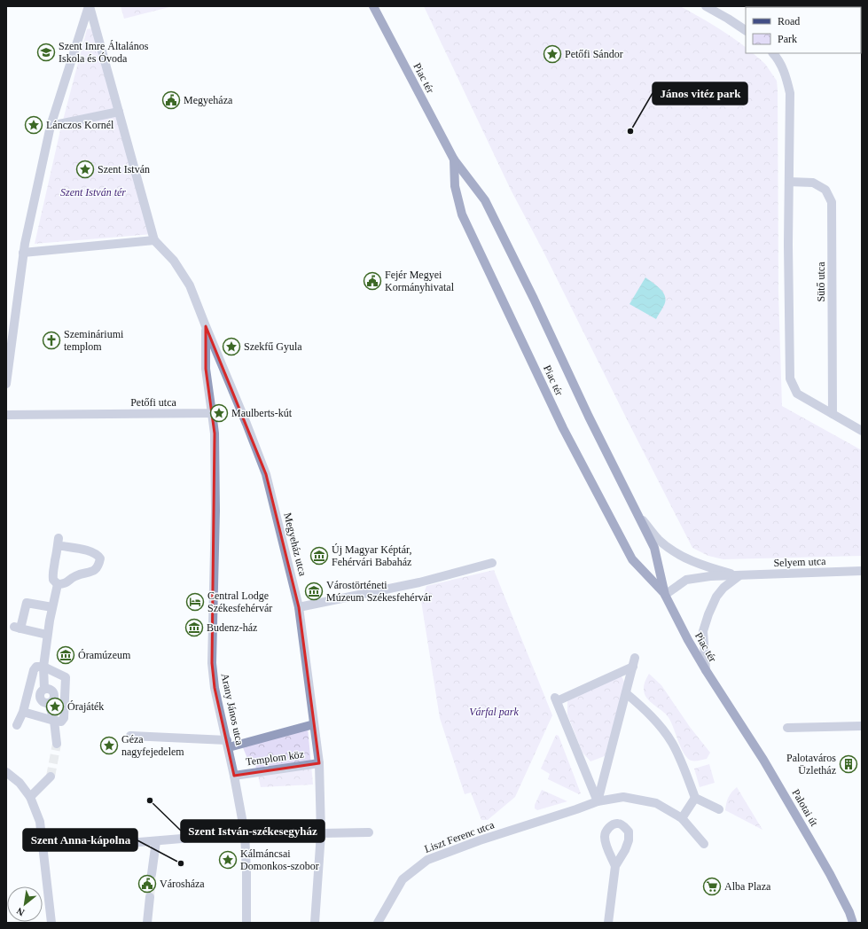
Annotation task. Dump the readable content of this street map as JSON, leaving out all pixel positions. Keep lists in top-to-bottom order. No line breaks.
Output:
{"streets":{"main road":["Piac tér","Palotai út"],"street":["Sütő utca","Petőfi utca","Megyeház utca","Selyem utca","Arany János utca","Templom köz","Liszt Ferenc utca"]},"crossings":[["Piac tér","Selyem utca"],["Piac tér","Palotai út"],["Petőfi utca","Arany János utca"],["Megyeház utca","Templom köz"],["Arany János utca","Templom köz"]],"parks":["Szent István tér","Várfal park"],"places":{"school or university":["Szent Imre Általános Iskola és Óvoda"],"place":["Petőfi Sándor","Lánczos Kornél","Szent István","Szekfű Gyula","Maulberts-kút","Órajáték","Géza nagyfejedelem","Kálmáncsai Domonkos-szobor"],"public building":["Megyeháza","Fejér Megyei Kormányhivatal","Városháza"],"other":["János vitéz park","Szent István-székesegyház","Szent Anna-kápolna"],"church":["Szemináriumi templom"],"museum":["Új Magyar Képtár, Fehérvári Babaház","Várostörténeti Múzeum Székesfehérvár","Budenz-ház","Óramúzeum"],"hotel":["Central Lodge Székesfehérvár"],"building":["Palotaváros Üzletház"],"supermarket":["Alba Plaza"]},"legend":["Road","Park"],"north":"bottom left"}
